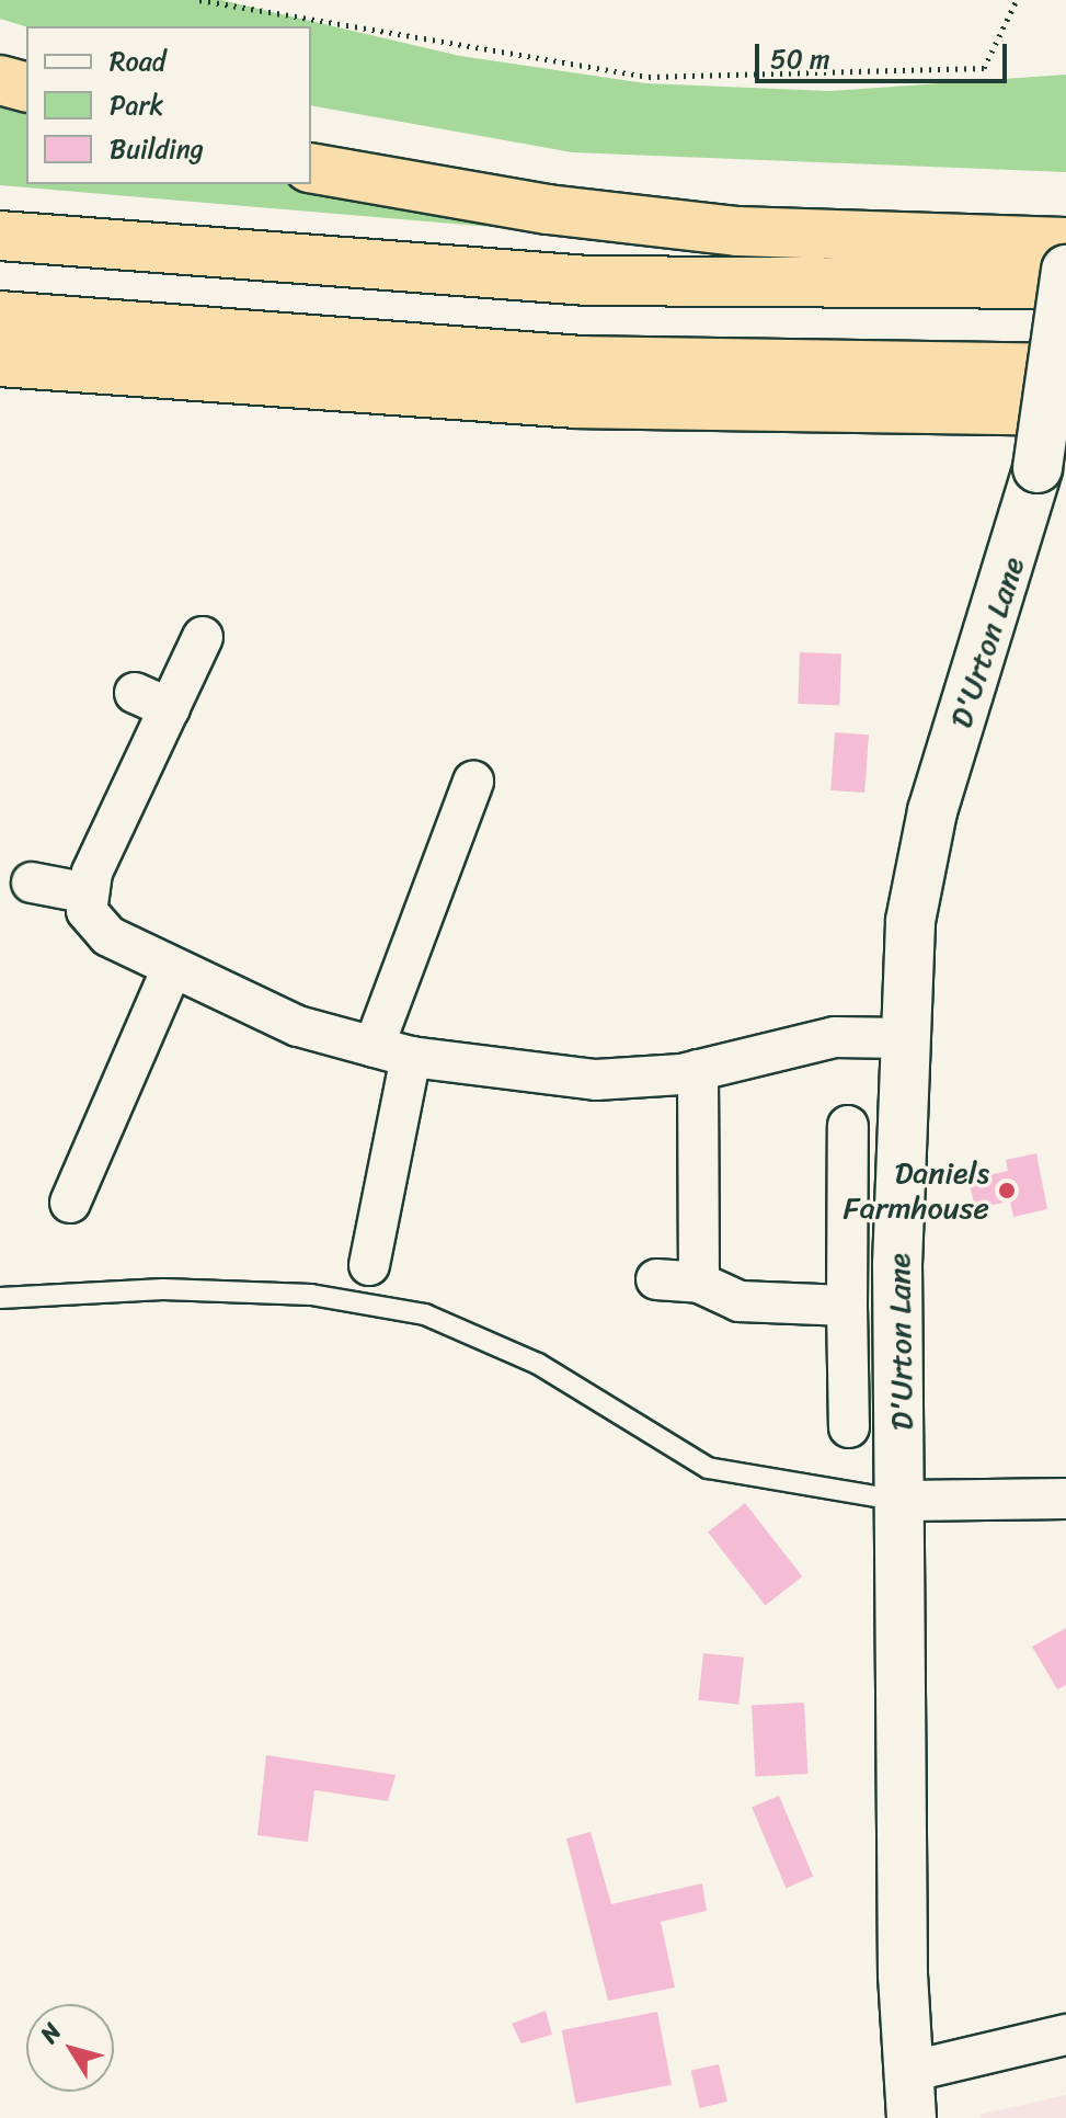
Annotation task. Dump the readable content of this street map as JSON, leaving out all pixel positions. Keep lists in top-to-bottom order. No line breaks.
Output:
{"streets":{"street":["D'Urton Lane"]},"places":["Daniels Farmhouse"],"legend":["Road","Park","Building"],"scale_bar":"50 m","north":"top left"}
